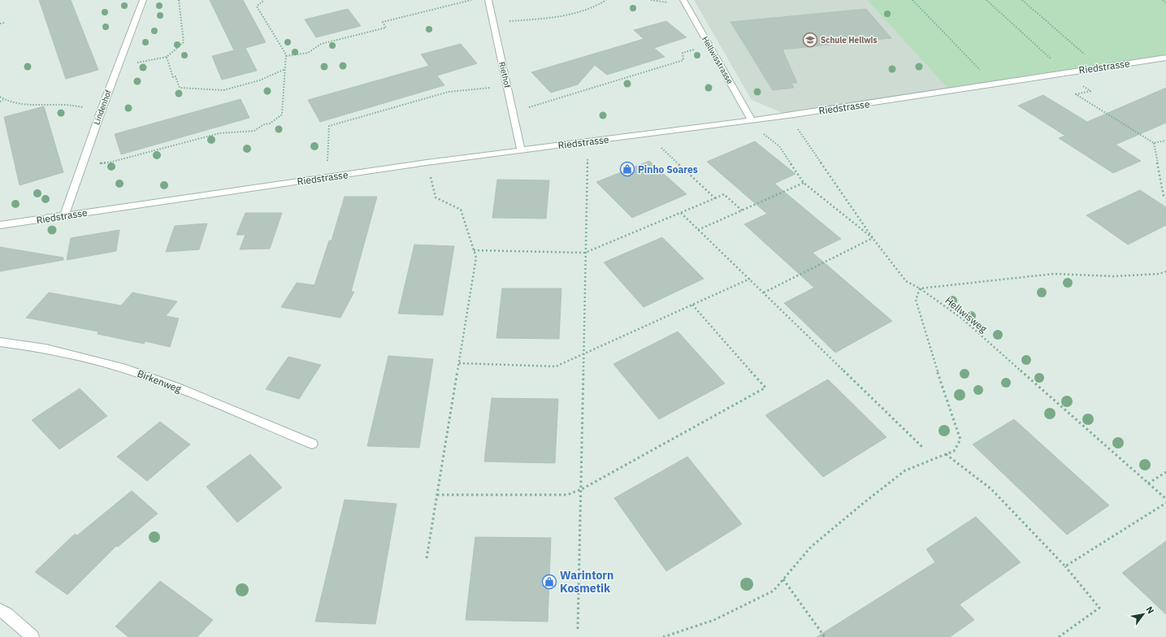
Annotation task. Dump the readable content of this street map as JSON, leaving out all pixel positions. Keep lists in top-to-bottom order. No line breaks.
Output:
{"streets":{"street":["Hellwisstrasse","Riedstrasse","Riethof","Lindenhof","Birkenweg"],"path":["Hellwisweg"]},"crossings":[["Hellwisstrasse","Riedstrasse"],["Riedstrasse","Riethof"],["Riedstrasse","Lindenhof"],["Riedstrasse","Hellwisweg"]],"places":{"school or university":["Schule Hellwis"],"shop":["Pinho Soares","Warintorn Kosmetik"]},"north":"top right"}
